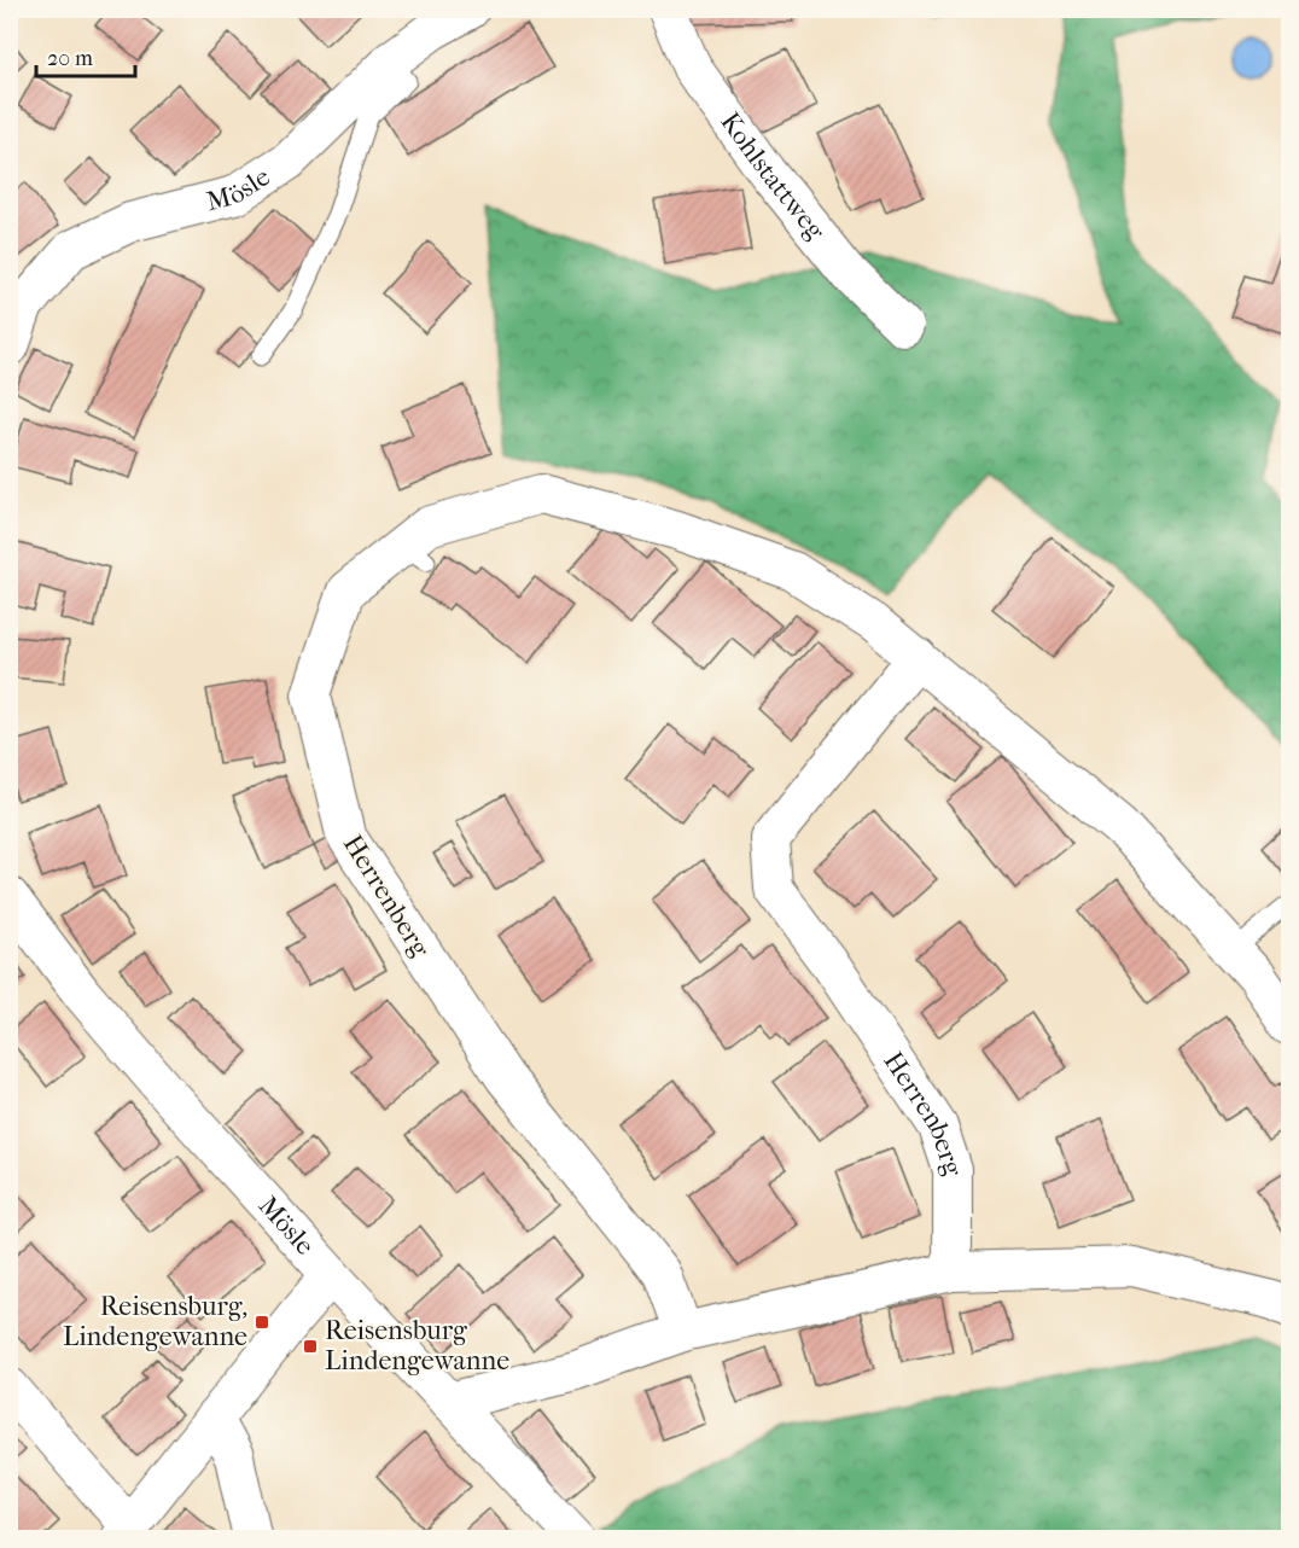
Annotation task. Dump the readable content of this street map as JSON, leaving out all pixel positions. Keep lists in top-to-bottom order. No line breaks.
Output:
{"streets":{"street":["Kohlstattweg","Mösle","Herrenberg"]},"places":{"transit":["Reisensburg, Lindengewanne","Reisensburg Lindengewanne"]},"scale_bar":"20 m"}
